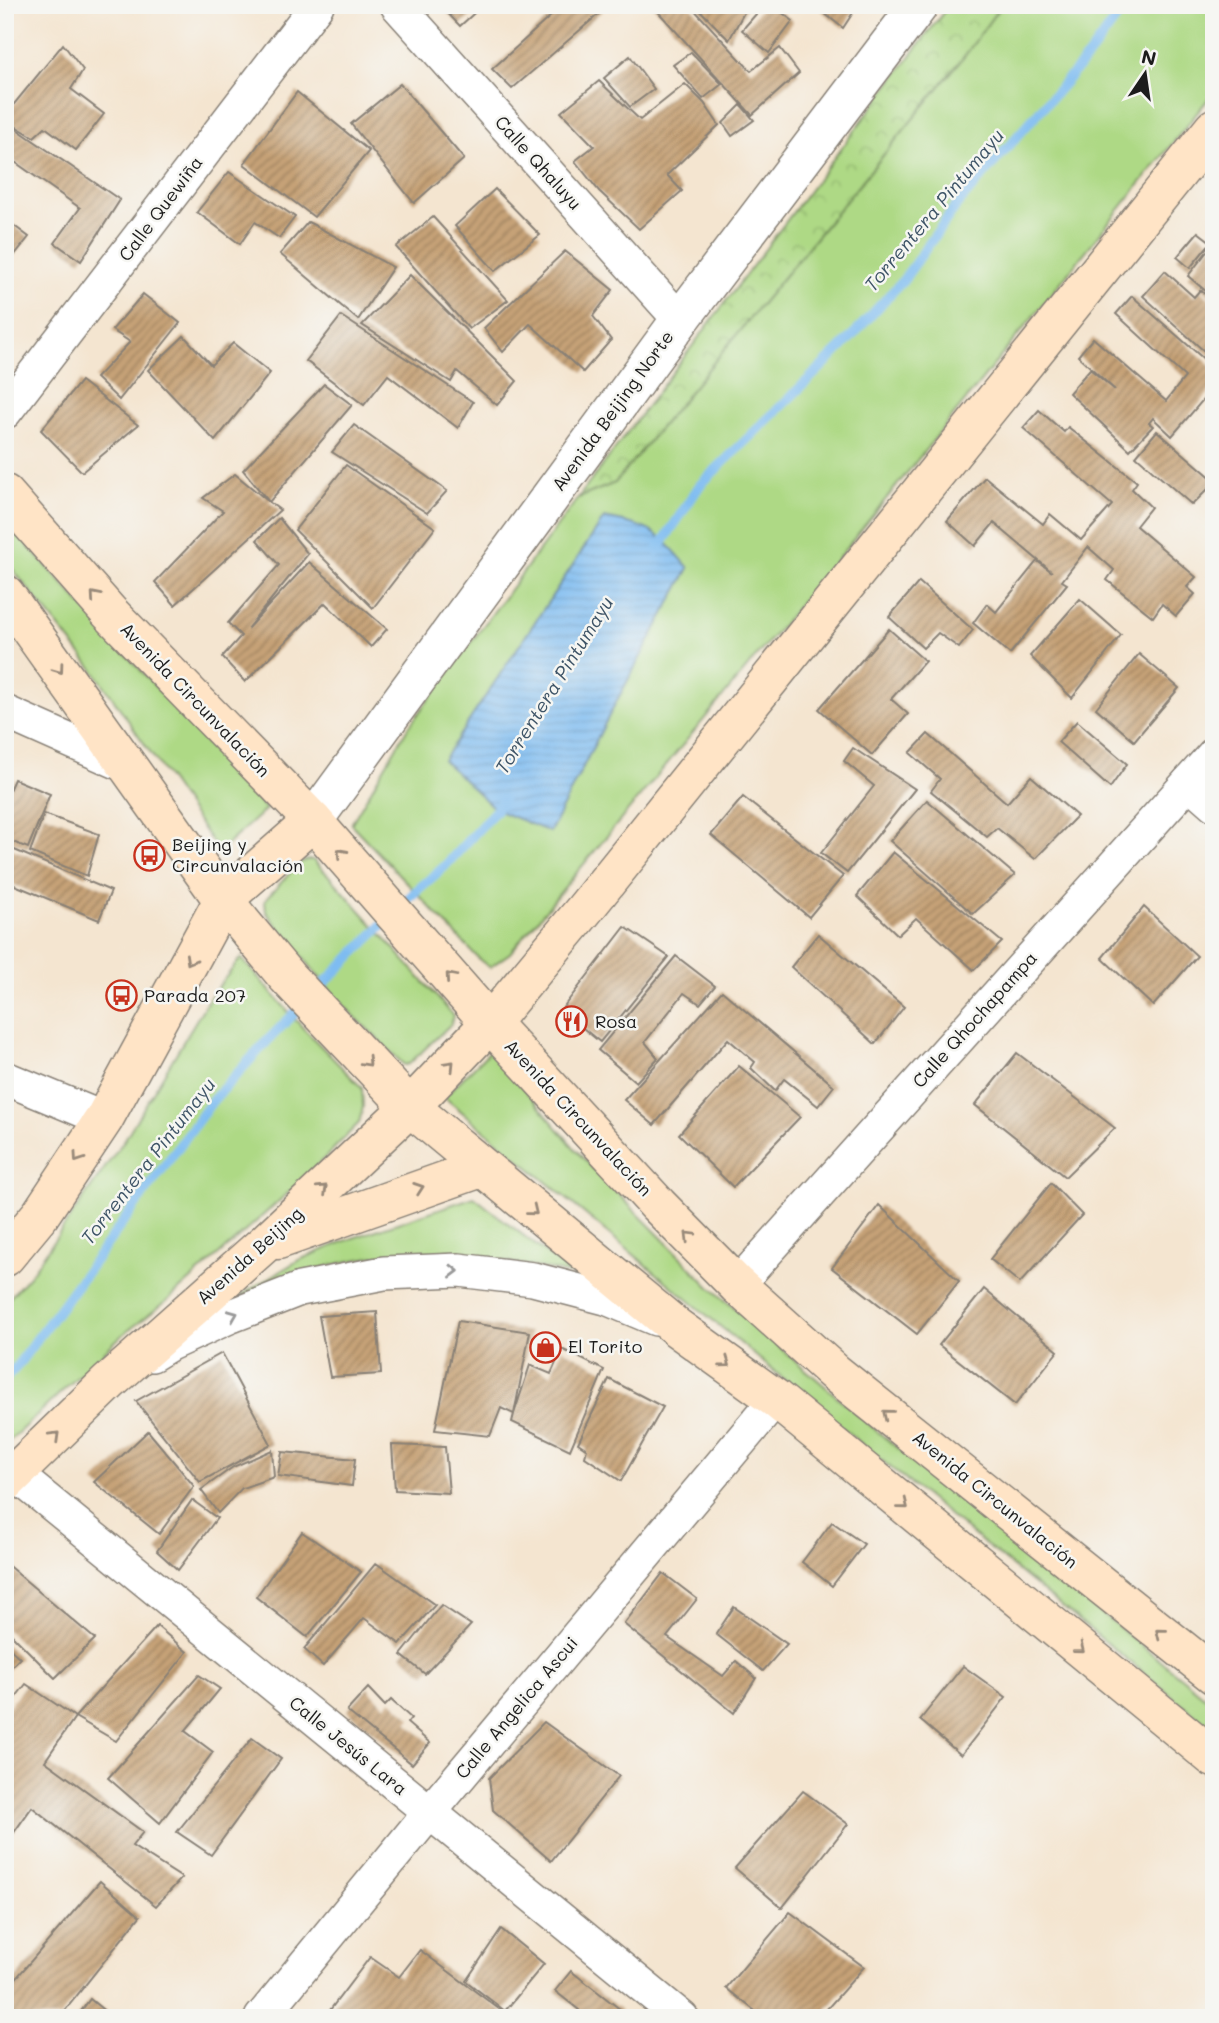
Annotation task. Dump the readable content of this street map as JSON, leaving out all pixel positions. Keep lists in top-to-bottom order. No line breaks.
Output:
{"streets":{"main road":["Avenida Circunvalación","Avenida Beijing"],"street":["Calle Qhaluyu","Calle Quewiña","Avenida Beijing Norte","Calle Qhochapampa","Calle Angelica Ascui","Calle Jesús Lara"]},"crossings":[["Calle Qhaluyu","Avenida Beijing Norte"],["Avenida Beijing Norte","Avenida Circunvalación"],["Avenida Circunvalación","Calle Qhochapampa"],["Avenida Circunvalación","Avenida Beijing"],["Avenida Beijing","Calle Jesús Lara"],["Calle Angelica Ascui","Calle Jesús Lara"]],"water":["Torrentera Pintumayu"],"places":{"bus stop":["Beijing y Circunvalación","Parada 207"],"restaurant":["Rosa"],"shop":["El Torito"]},"north":"top"}
